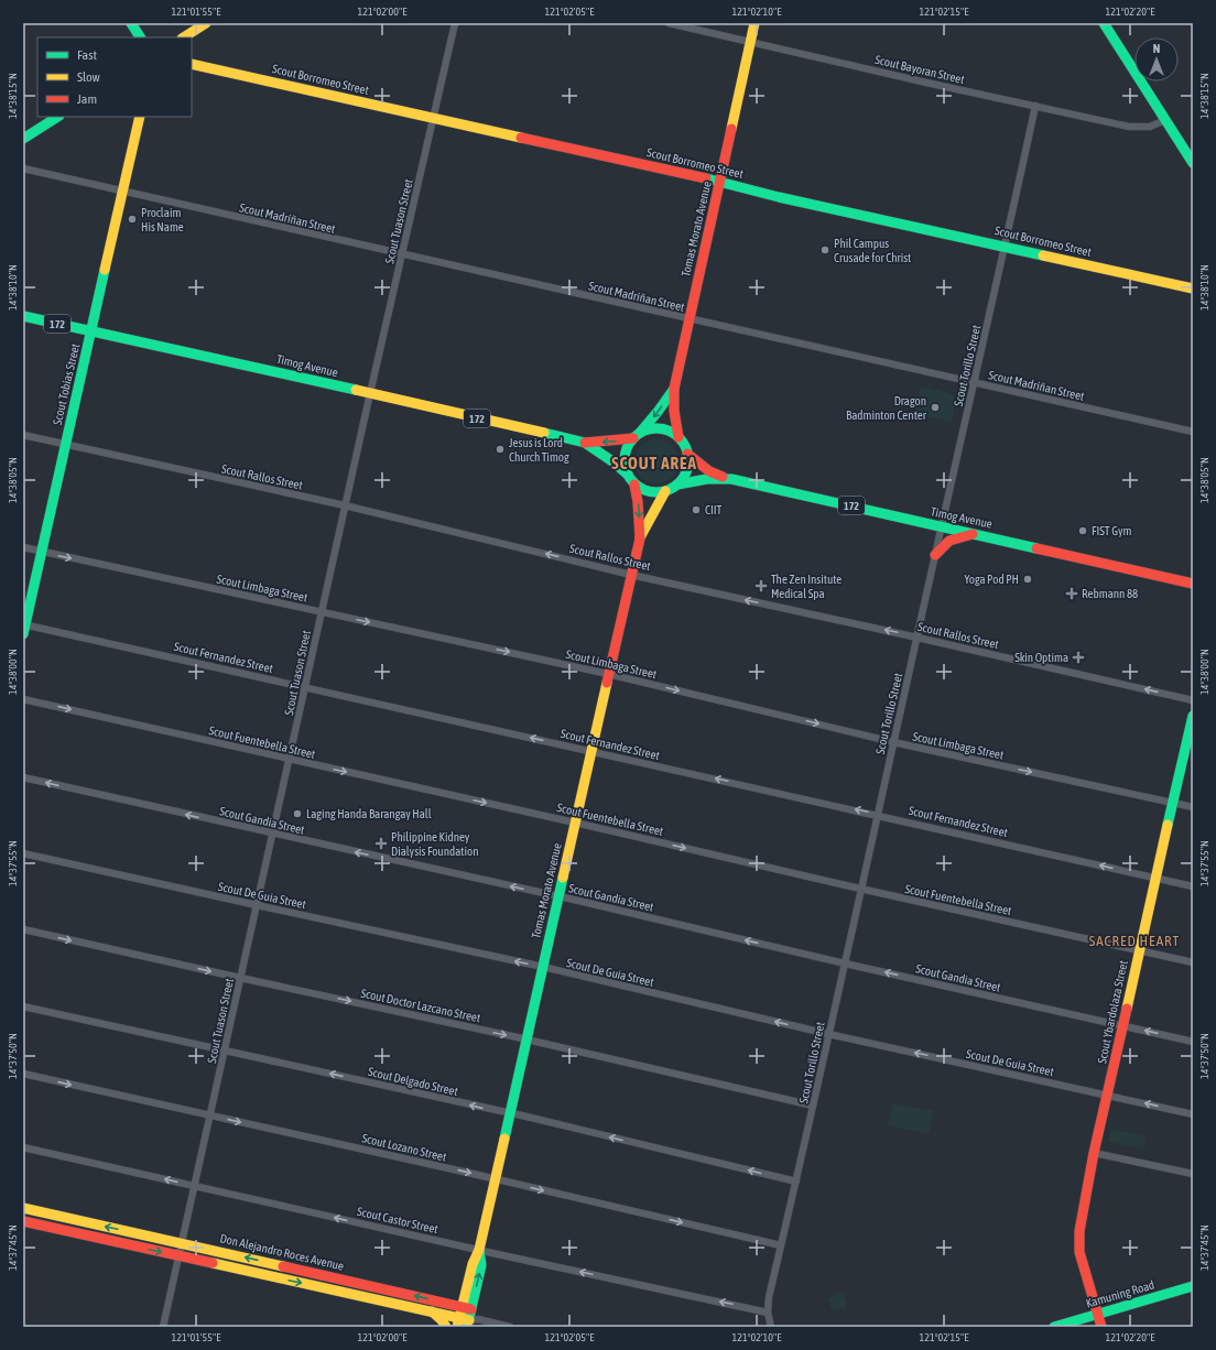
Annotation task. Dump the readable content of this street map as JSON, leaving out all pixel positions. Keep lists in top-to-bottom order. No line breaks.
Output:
{"streets":{"main road":["Scout Borromeo Street","Tomas Morato Avenue","172","Timog Avenue","Scout Tobias Street","Scout Ybardolaza Street","Don Alejandro Roces Avenue","Kamuning Road"],"street":["Scout Bayoran Street","Scout Madriñan Street","Scout Tuason Street","Scout Torillo Street","Scout Rallos Street","Scout Limbaga Street","Scout Fernandez Street","Scout Fuentebella Street","Scout Gandia Street","Scout De Guia Street","Scout Doctor Lazcano Street","Scout Delgado Street","Scout Lozano Street","Scout Castor Street"]},"crossings":[["Scout Bayoran Street","Tomas Morato Avenue"],["Scout Bayoran Street","Scout Torillo Street"],["Scout Borromeo Street","Scout Tuason Street"],["Scout Borromeo Street","Tomas Morato Avenue"],["Scout Borromeo Street","Scout Torillo Street"],["Scout Madriñan Street","Scout Tuason Street"],["Scout Madriñan Street","Tomas Morato Avenue"],["Scout Madriñan Street","Scout Torillo Street"],["Scout Madriñan Street","Scout Tobias Street"],["Scout Tuason Street","Timog Avenue"],["Scout Tuason Street","Scout Rallos Street"],["Scout Tuason Street","Scout Limbaga Street"],["Scout Tuason Street","Scout Fernandez Street"],["Scout Tuason Street","Scout Fuentebella Street"],["Scout Tuason Street","Scout Gandia Street"],["Scout Tuason Street","Scout De Guia Street"],["Scout Tuason Street","Scout Doctor Lazcano Street"],["Scout Tuason Street","Scout Delgado Street"],["Scout Tuason Street","Scout Lozano Street"],["Scout Tuason Street","Scout Castor Street"],["Scout Tuason Street","Don Alejandro Roces Avenue"],["Tomas Morato Avenue","172"],["Tomas Morato Avenue","Timog Avenue"],["Tomas Morato Avenue","Scout Rallos Street"],["Tomas Morato Avenue","Scout Limbaga Street"],["Tomas Morato Avenue","Scout Fernandez Street"],["Tomas Morato Avenue","Scout Fuentebella Street"],["Tomas Morato Avenue","Scout Gandia Street"],["Tomas Morato Avenue","Scout De Guia Street"],["Tomas Morato Avenue","Scout Doctor Lazcano Street"],["Tomas Morato Avenue","Scout Delgado Street"],["Tomas Morato Avenue","Scout Lozano Street"],["Tomas Morato Avenue","Scout Castor Street"],["Tomas Morato Avenue","Don Alejandro Roces Avenue"],["172","Timog Avenue"],["Timog Avenue","Scout Torillo Street"],["Timog Avenue","Scout Tobias Street"],["Scout Torillo Street","Scout Rallos Street"],["Scout Torillo Street","Scout Limbaga Street"],["Scout Torillo Street","Scout Fernandez Street"],["Scout Torillo Street","Scout Fuentebella Street"],["Scout Torillo Street","Scout Gandia Street"],["Scout Torillo Street","Scout De Guia Street"],["Scout Torillo Street","Scout Doctor Lazcano Street"],["Scout Torillo Street","Scout Delgado Street"],["Scout Torillo Street","Scout Lozano Street"],["Scout Torillo Street","Scout Castor Street"],["Scout Tobias Street","Scout Rallos Street"],["Scout Tobias Street","Scout Limbaga Street"],["Scout Tobias Street","Scout Fernandez Street"],["Scout Limbaga Street","Scout Ybardolaza Street"],["Scout Fernandez Street","Scout Ybardolaza Street"],["Scout Fuentebella Street","Scout Ybardolaza Street"],["Scout Gandia Street","Scout Ybardolaza Street"],["Scout De Guia Street","Scout Ybardolaza Street"],["Scout Ybardolaza Street","Kamuning Road"]],"one_way":["Scout Rallos Street","Scout Limbaga Street","Scout Fernandez Street","Scout Fuentebella Street","Scout Gandia Street","Scout De Guia Street","Scout Doctor Lazcano Street","Scout Delgado Street","Scout Lozano Street","Scout Castor Street"],"districts":["SCOUT AREA","SACRED HEART"],"places":{"other":["Proclaim His Name","Phil Campus Crusade for Christ","Dragon Badminton Center","Jesus is Lord Church Timog","CIIT","FIST Gym","Yoga Pod PH","Laging Handa Barangay Hall"],"health":["The Zen Insitute Medical Spa","Rebmann 88","Skin Optima","Philippine Kidney Dialysis Foundation"]},"legend":["Fast","Slow","Jam"],"north":"top","coordinates":["121°01'55\"E","121°02'00\"E","121°02'05\"E","121°02'10\"E","121°02'15\"E","121°02'20\"E","14°38'15\"N","14°38'10\"N","14°38'05\"N","14°38'00\"N","14°37'55\"N","14°37'50\"N","14°37'45\"N"]}
